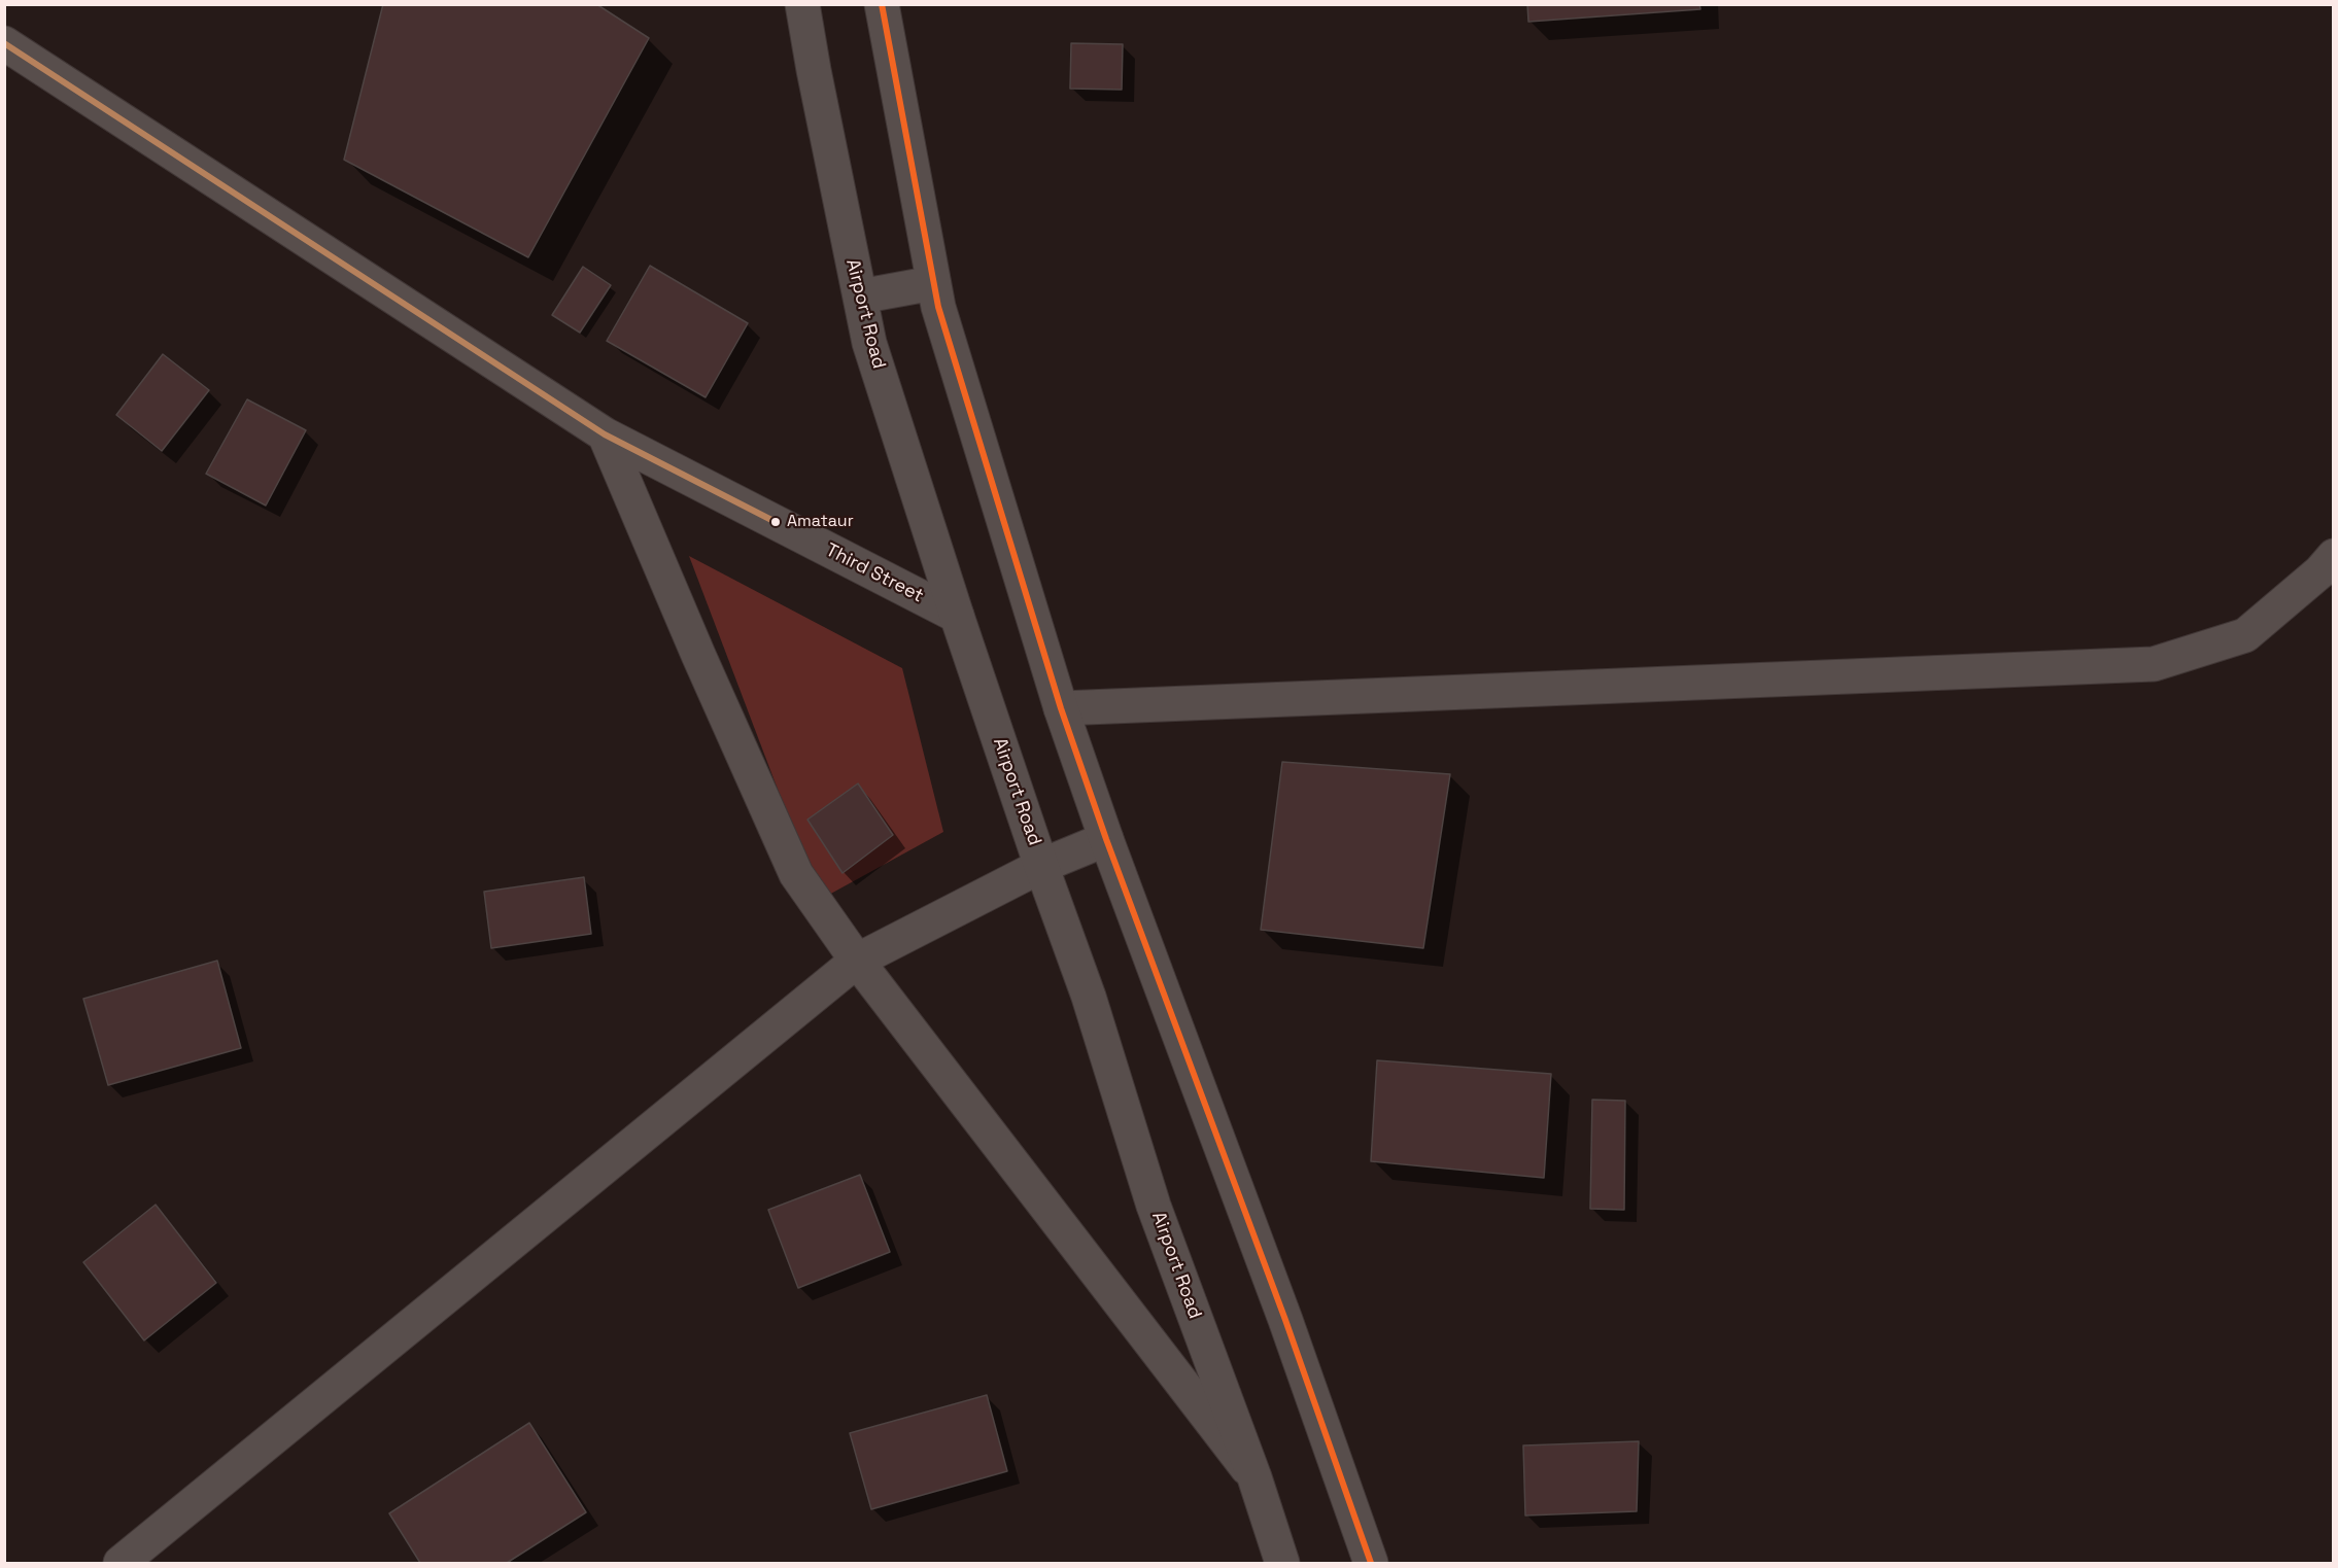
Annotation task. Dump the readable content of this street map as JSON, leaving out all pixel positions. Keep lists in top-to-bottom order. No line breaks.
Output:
{"streets":{"street":["Airport Road","Third Street"]},"crossings":[["Airport Road","Third Street"]],"places":["Amataur"]}
